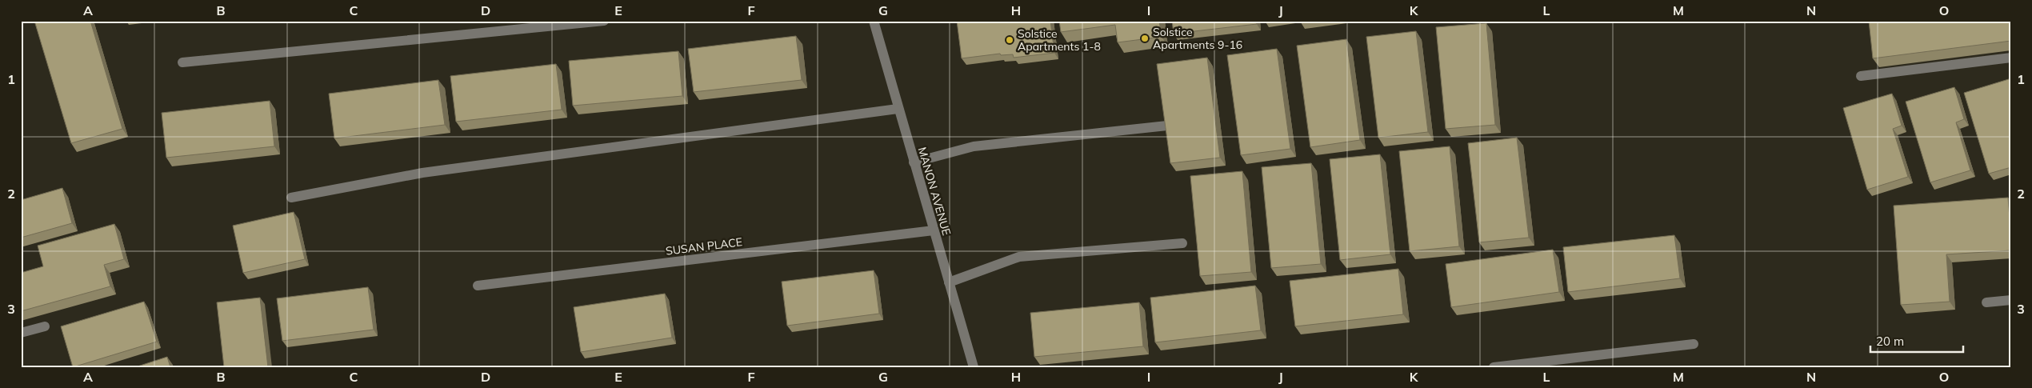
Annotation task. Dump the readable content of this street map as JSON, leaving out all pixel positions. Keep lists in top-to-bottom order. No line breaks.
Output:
{"streets":{"street":["MANON AVENUE","SUSAN PLACE"]},"crossings":[["MANON AVENUE","SUSAN PLACE"]],"places":["Solstice Apartments 9-16","Solstice Apartments 1-8"],"scale_bar":"20 m","grid":{"columns":["A","B","C","D","E","F","G","H","I","J","K","L","M","N","O"],"rows":["1","2","3"]}}
